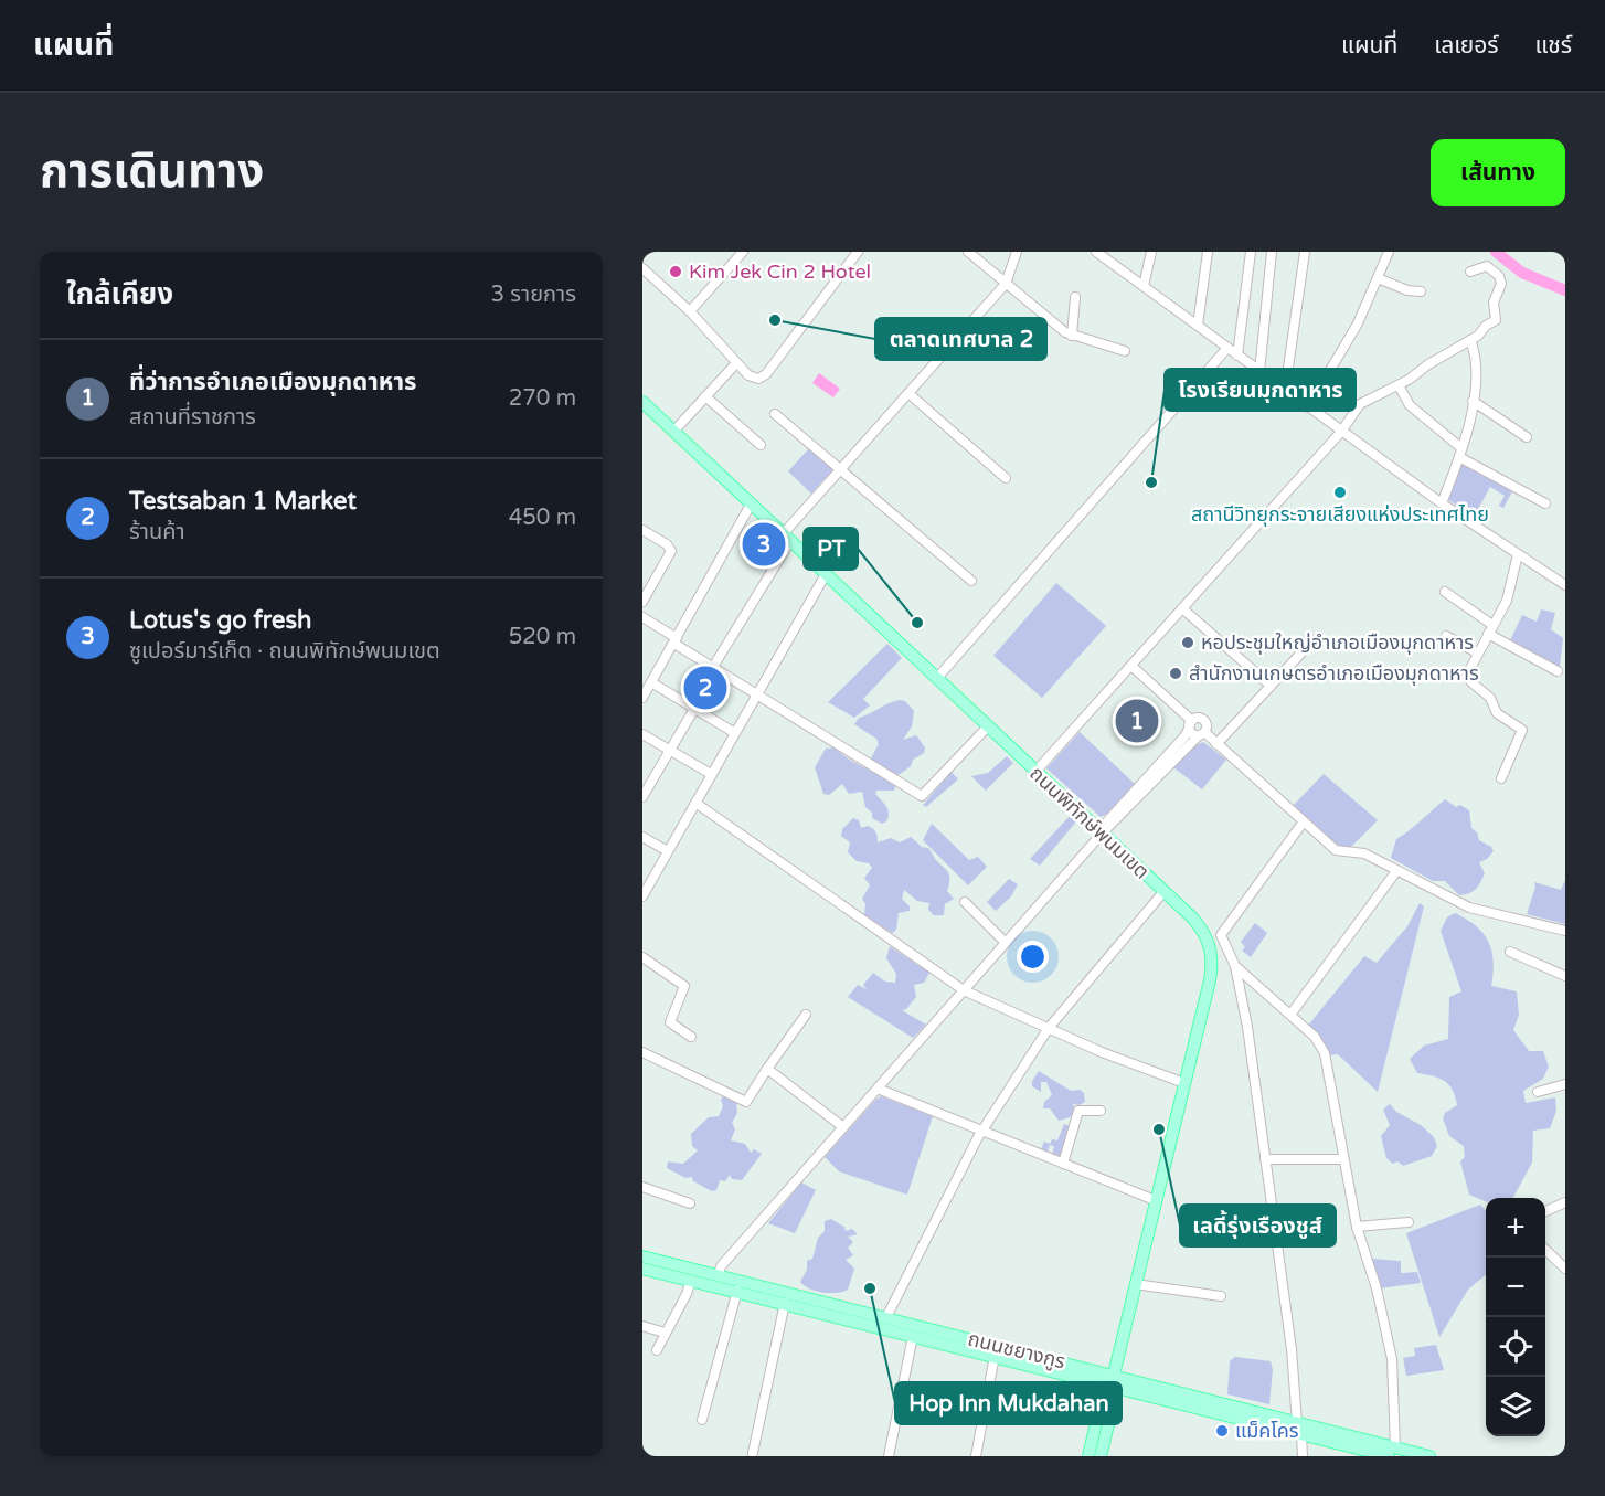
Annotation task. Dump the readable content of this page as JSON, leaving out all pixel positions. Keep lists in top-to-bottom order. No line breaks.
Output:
{"streets":{"main road":["ถนนพิทักษ์พนมเขต","ถนนชยางกูร"]},"crossings":[["ถนนพิทักษ์พนมเขต","ถนนชยางกูร"]],"places":["Kim Jek Cin 2 Hotel","ตลาดเทศบาล 2","โรงเรียนมุกดาหาร","สถานีวิทยุกระจายเสียงแห่งประเทศไทย","PT","หอประชุมใหญ่อำเภอเมืองมุกดาหาร","สำนักงานเกษตรอำเภอเมืองมุกดาหาร","เลดี้รุ่งเรืองชูส์","Hop Inn Mukdahan","แม็คโคร"],"page":{"header":"แผนที่","nav":["แผนที่","เลเยอร์","แชร์"],"title":"การเดินทาง","buttons":"เส้นทาง","heading":["ใกล้เคียง","3 รายการ"],"list":[{"mark":"1","name":"ที่ว่าการอำเภอเมืองมุกดาหาร","note":"สถานที่ราชการ","value":"270 m"},{"mark":"2","name":"Testsaban 1 Market","note":"ร้านค้า","value":"450 m"},{"mark":"3","name":"Lotus's go fresh","note":"ซูเปอร์มาร์เก็ต · ถนนพิทักษ์พนมเขต","value":"520 m"}],"pins":["3","2","1"],"map_buttons":["+","−"]}}
